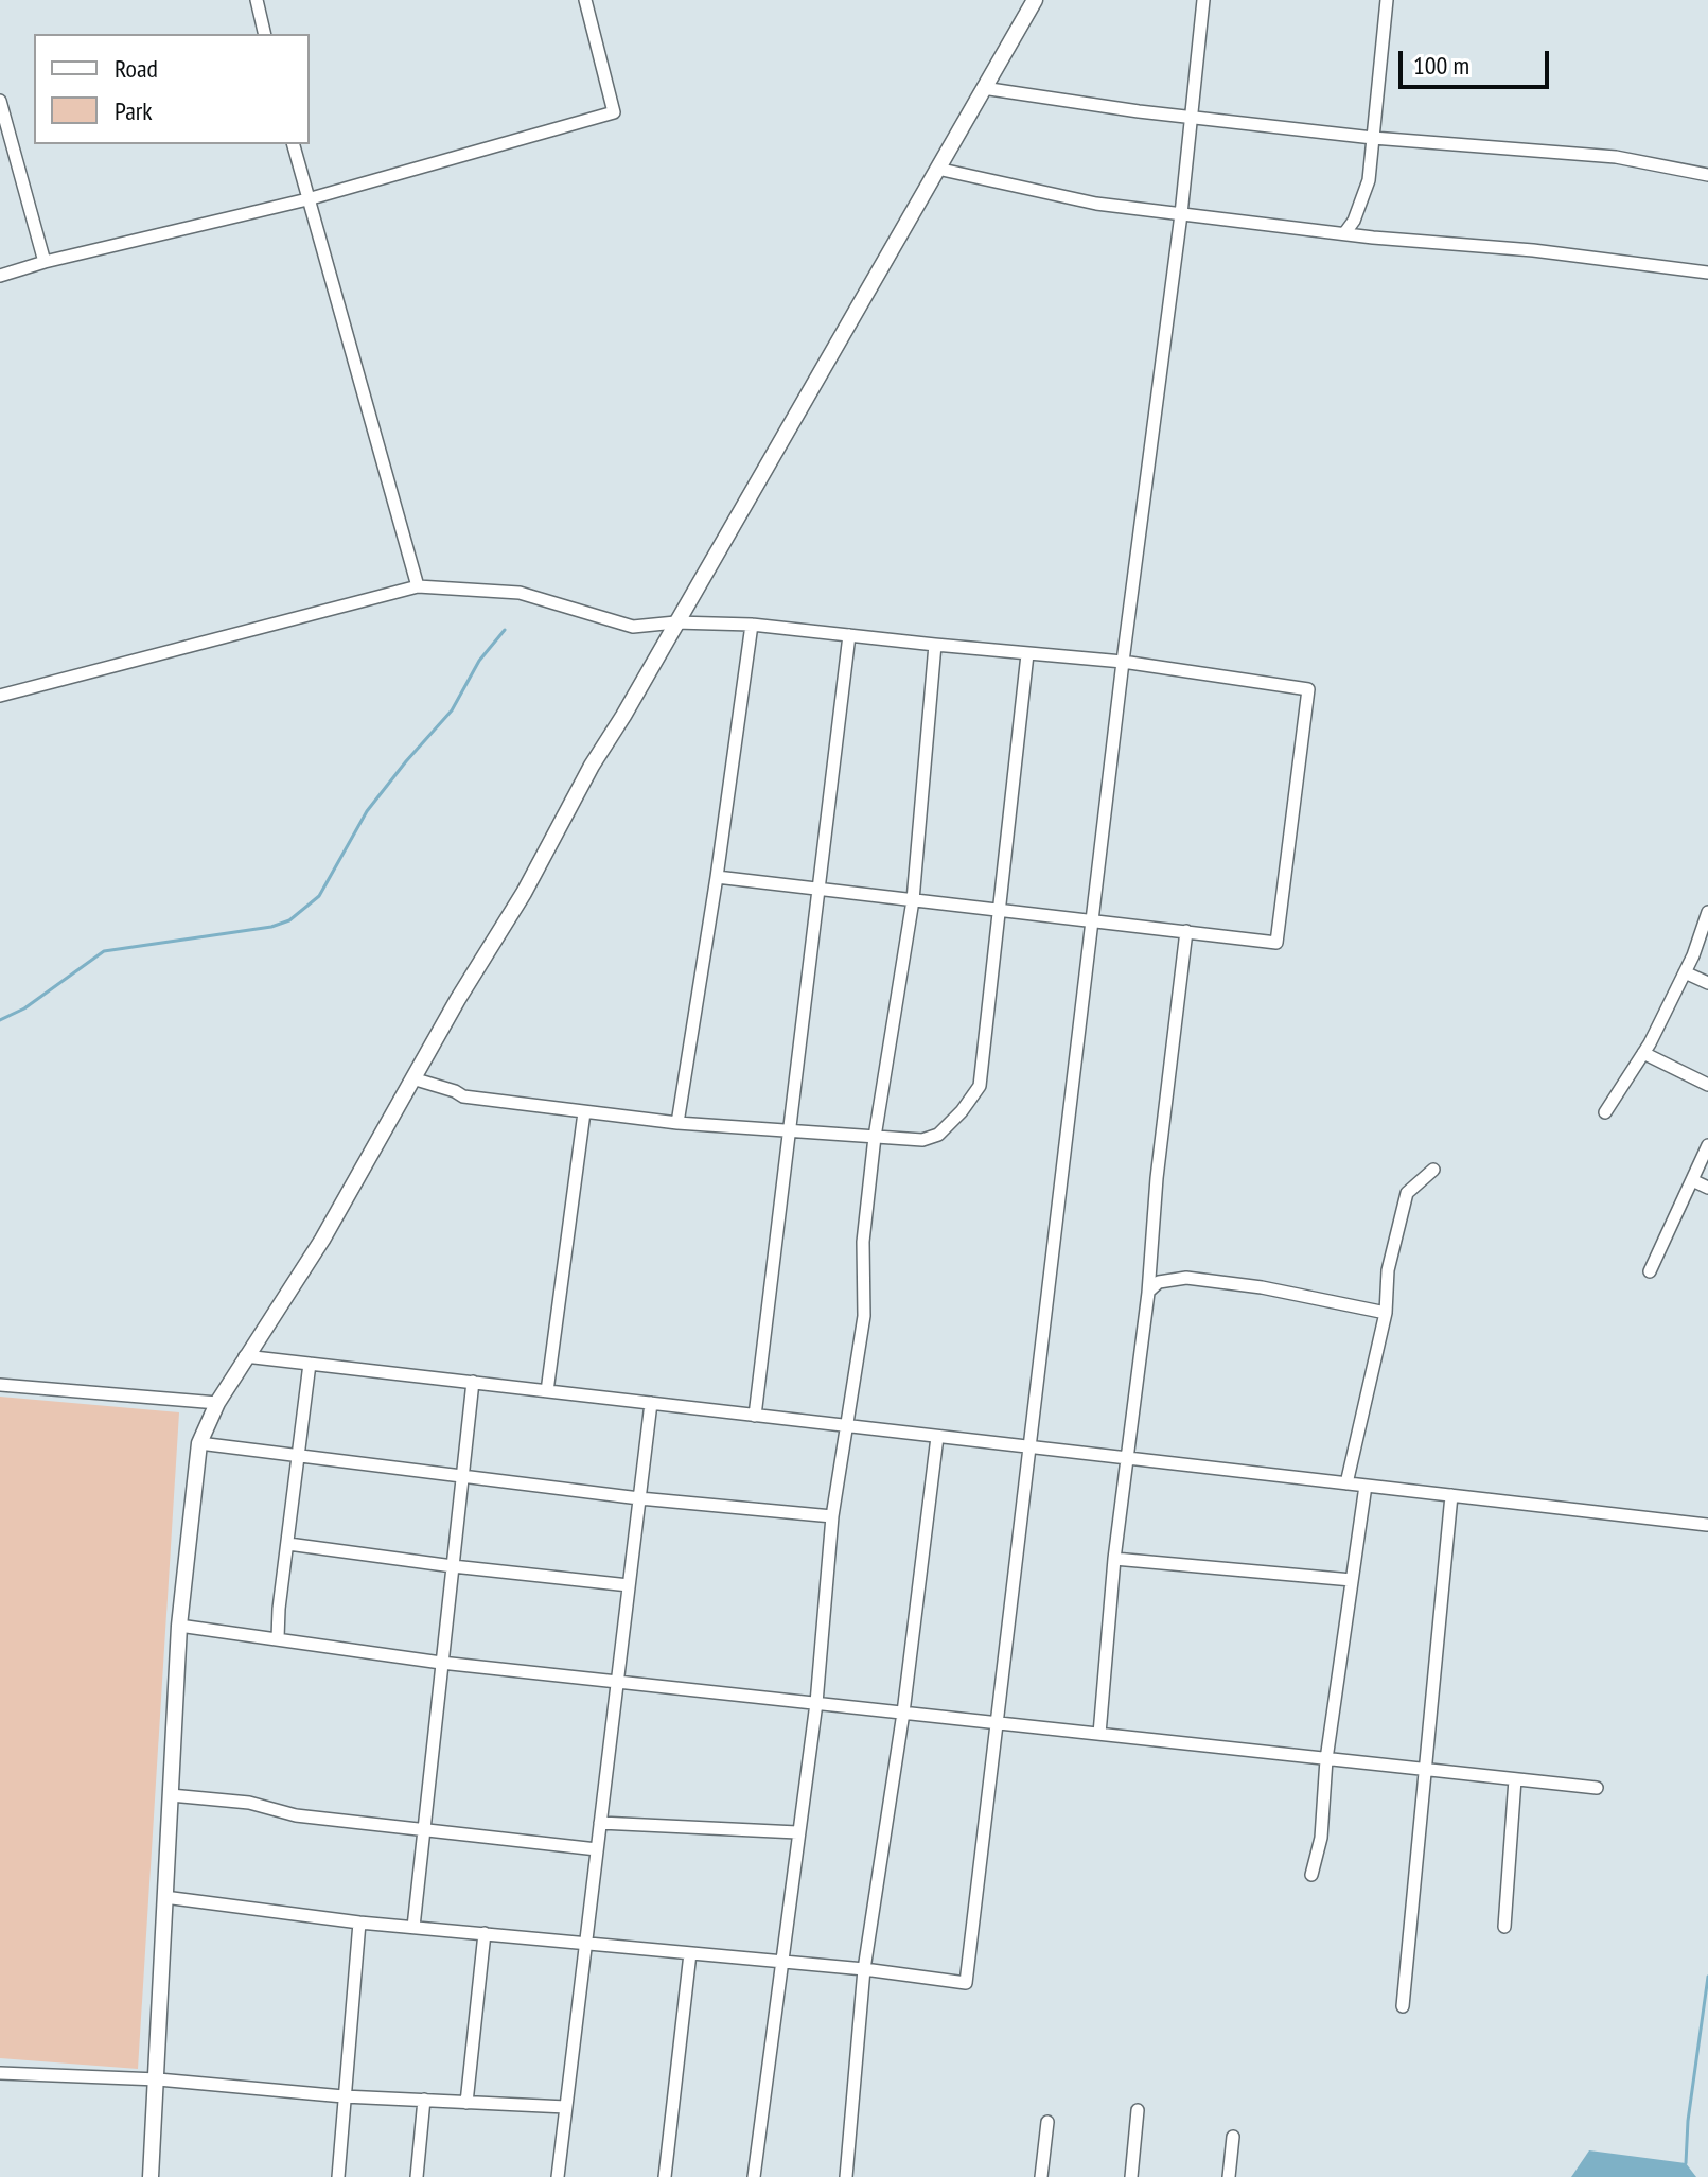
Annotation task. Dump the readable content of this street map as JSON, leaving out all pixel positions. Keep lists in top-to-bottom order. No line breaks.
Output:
{"legend":["Road","Park"],"scale_bar":"100 m"}
